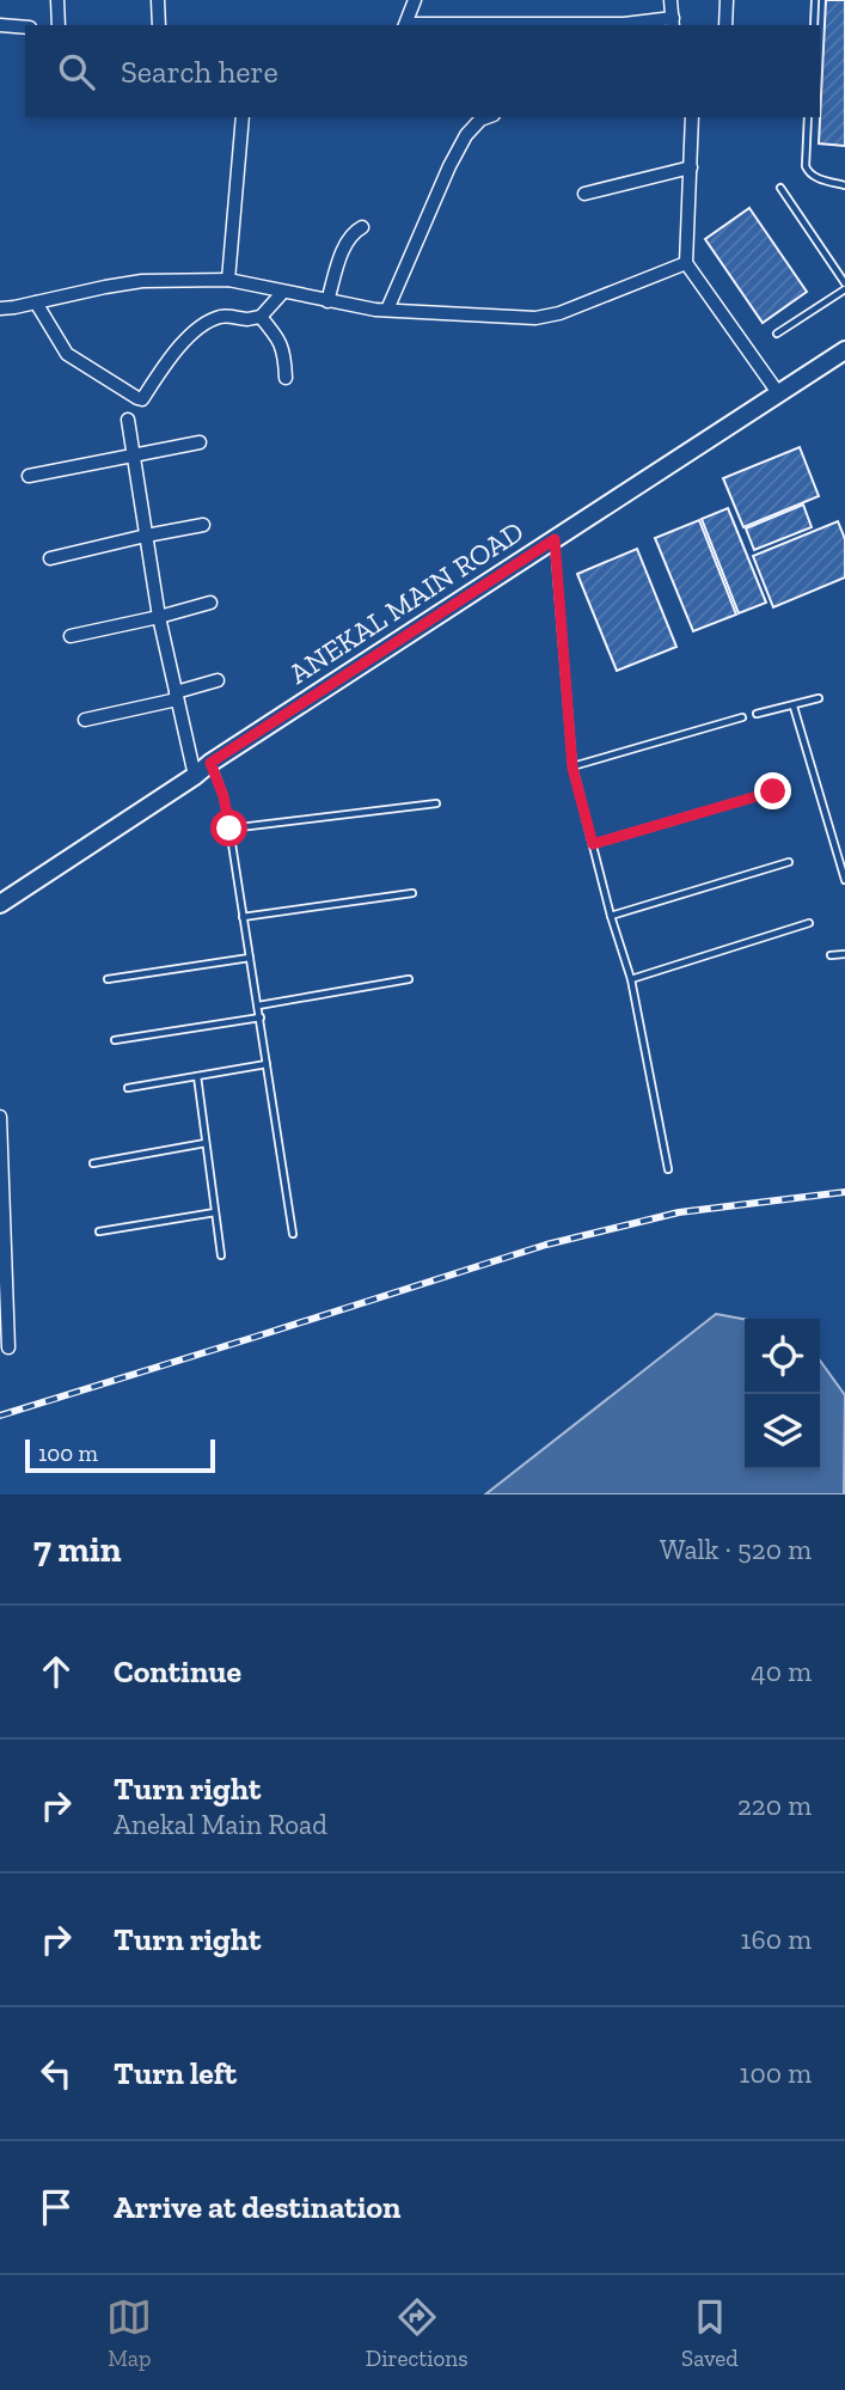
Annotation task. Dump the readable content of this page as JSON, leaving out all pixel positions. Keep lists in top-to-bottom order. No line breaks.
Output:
{"streets":{"main road":["ANEKAL MAIN ROAD"]},"scale_bar":"100 m","page":{"search":"Search here","scale":"100 m","heading":["7 min","Walk · 520 m"],"list":[["Continue","40 m"],["Turn right","Anekal Main Road","220 m"],["Turn right","160 m"],["Turn left","100 m"],"Arrive at destination"],"nav":["Map","Directions","Saved"]}}
